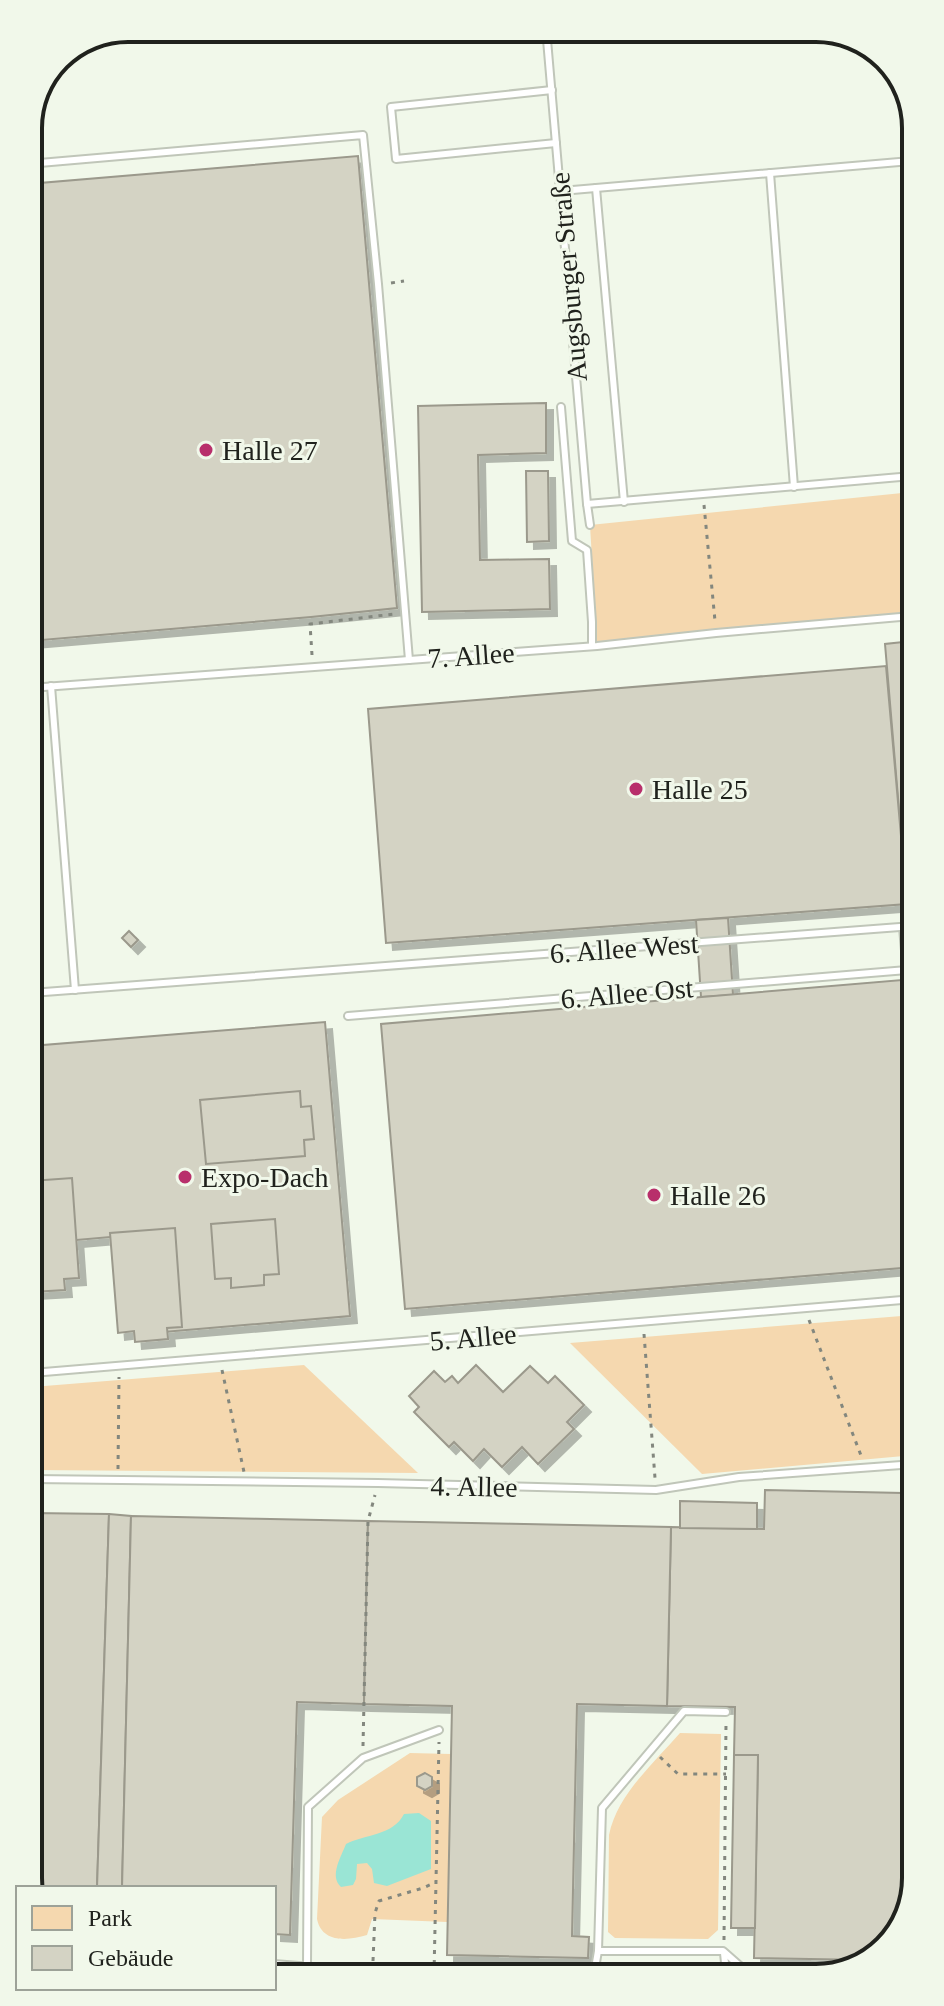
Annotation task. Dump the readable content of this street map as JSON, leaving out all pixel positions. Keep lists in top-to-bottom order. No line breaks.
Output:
{"streets":{"lane":["Augsburger Straße","7. Allee","6. Allee West","6. Allee Ost","5. Allee","4. Allee"]},"places":["Halle 27","Halle 25","Expo-Dach","Halle 26"],"legend":["Park","Gebäude"]}
